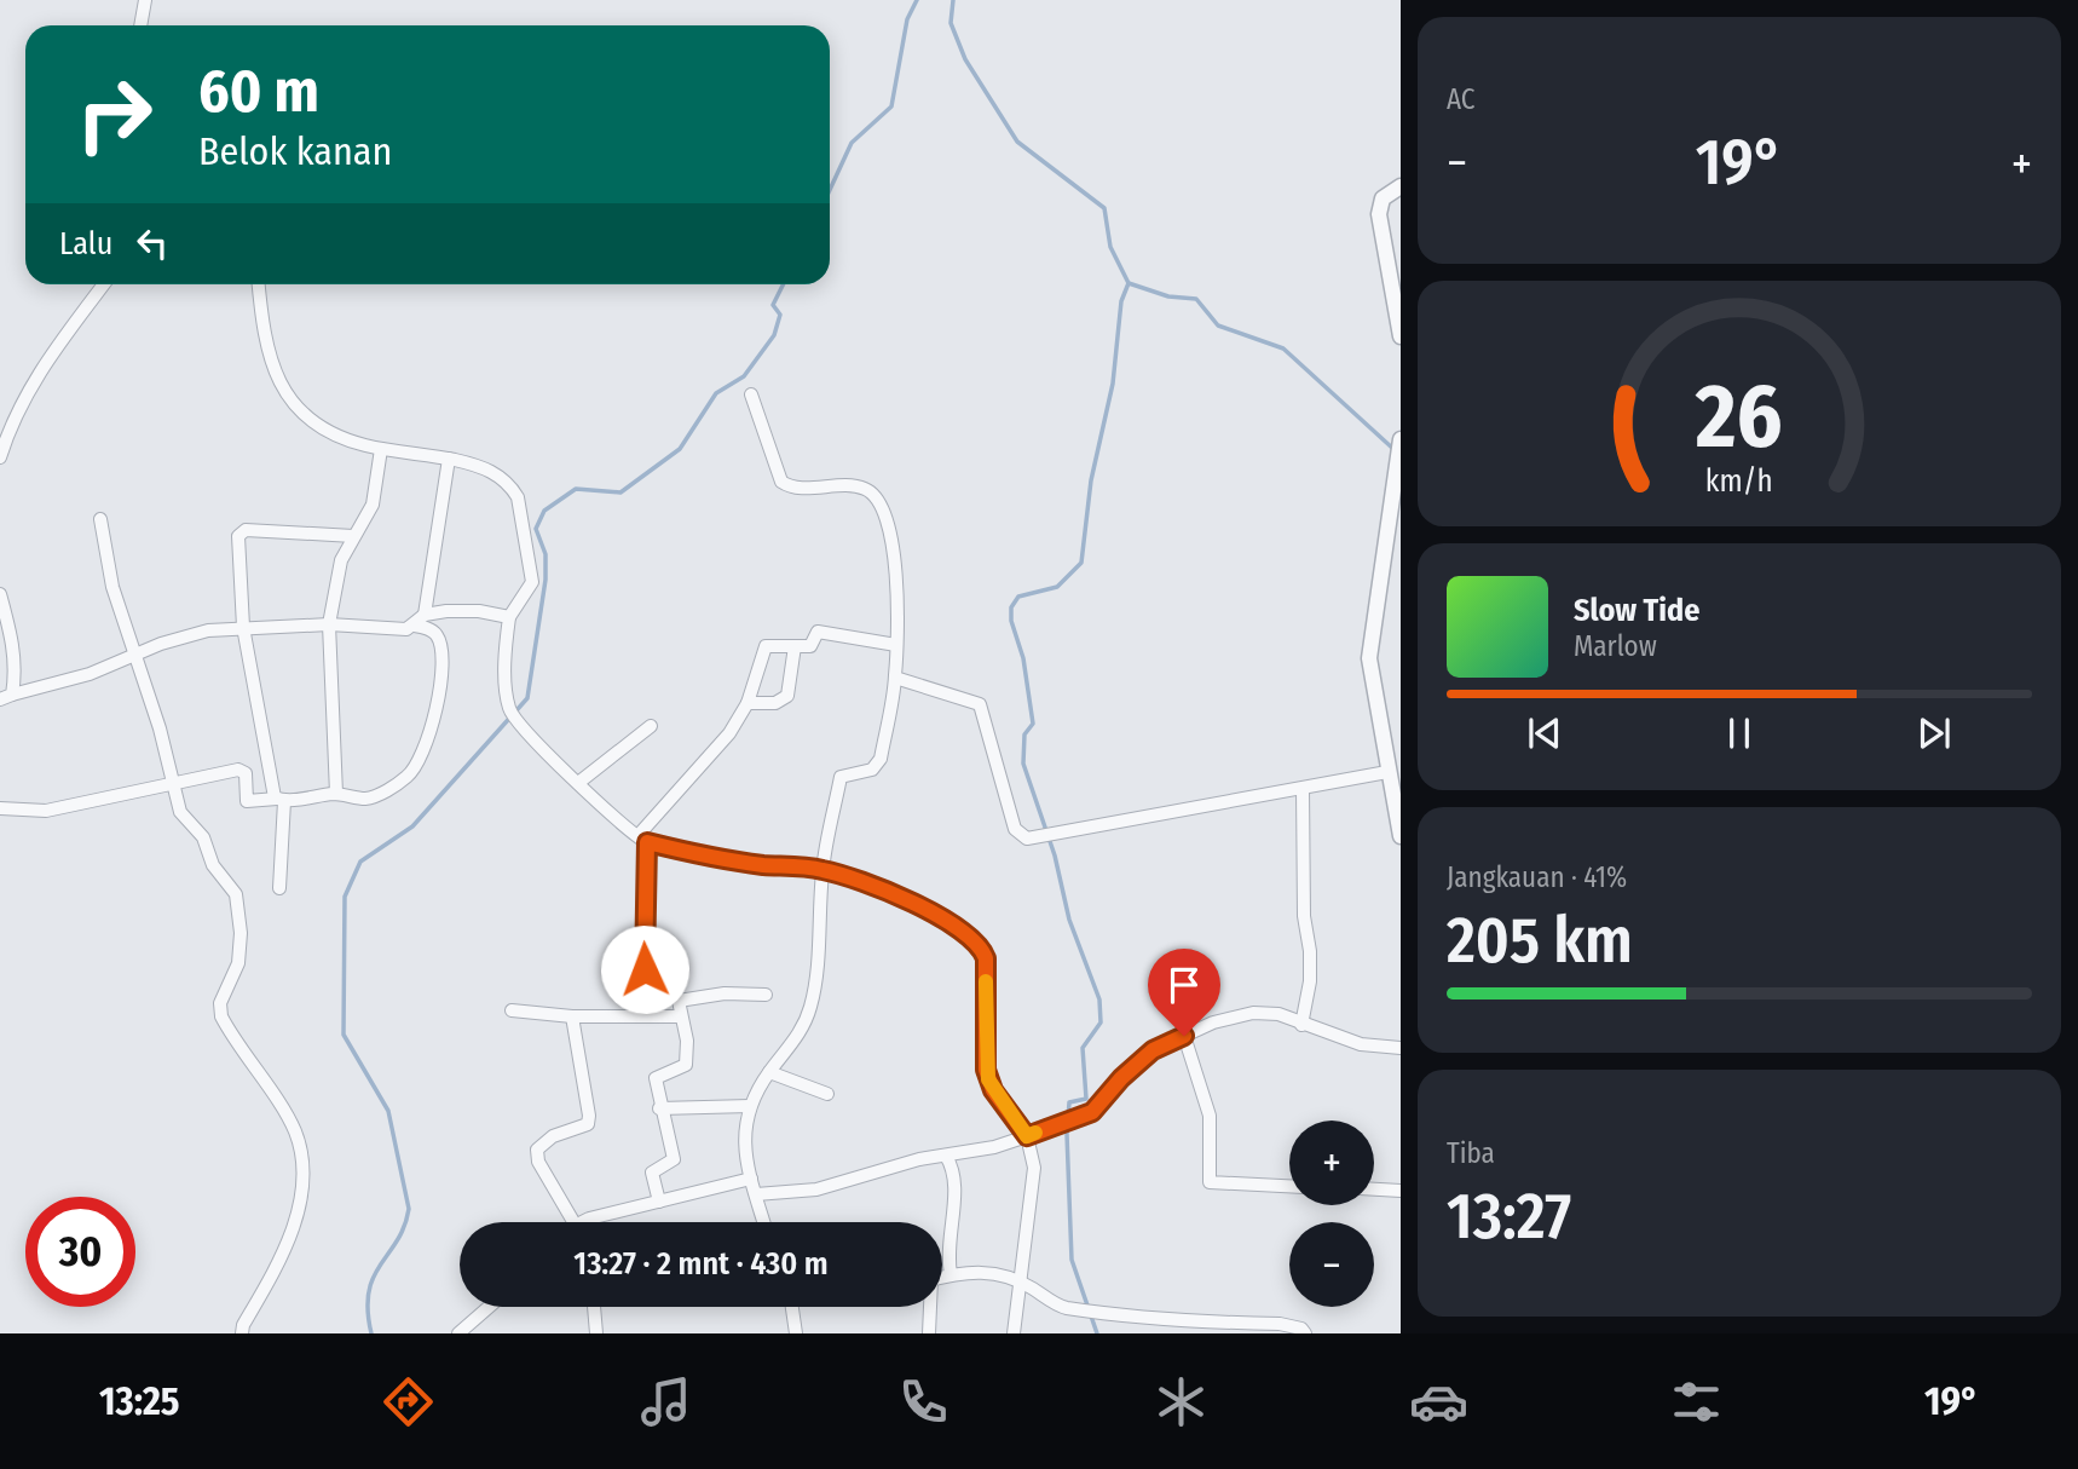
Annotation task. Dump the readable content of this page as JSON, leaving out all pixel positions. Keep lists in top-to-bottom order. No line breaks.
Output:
{"page":{"tile":["AC",["Jangkauan · 41%","205 km"],["Tiba","13:27"]],"turn":["60 m","Belok kanan"],"heat":["−","19°","+"],"then":"Lalu","song":["Slow Tide","Marlow"],"map_buttons":["+","−"],"limit":"30","trip":"13:27 · 2 mnt · 430 m","tabs":["13:25","19°"],"gauge":["26","km/h"]}}
